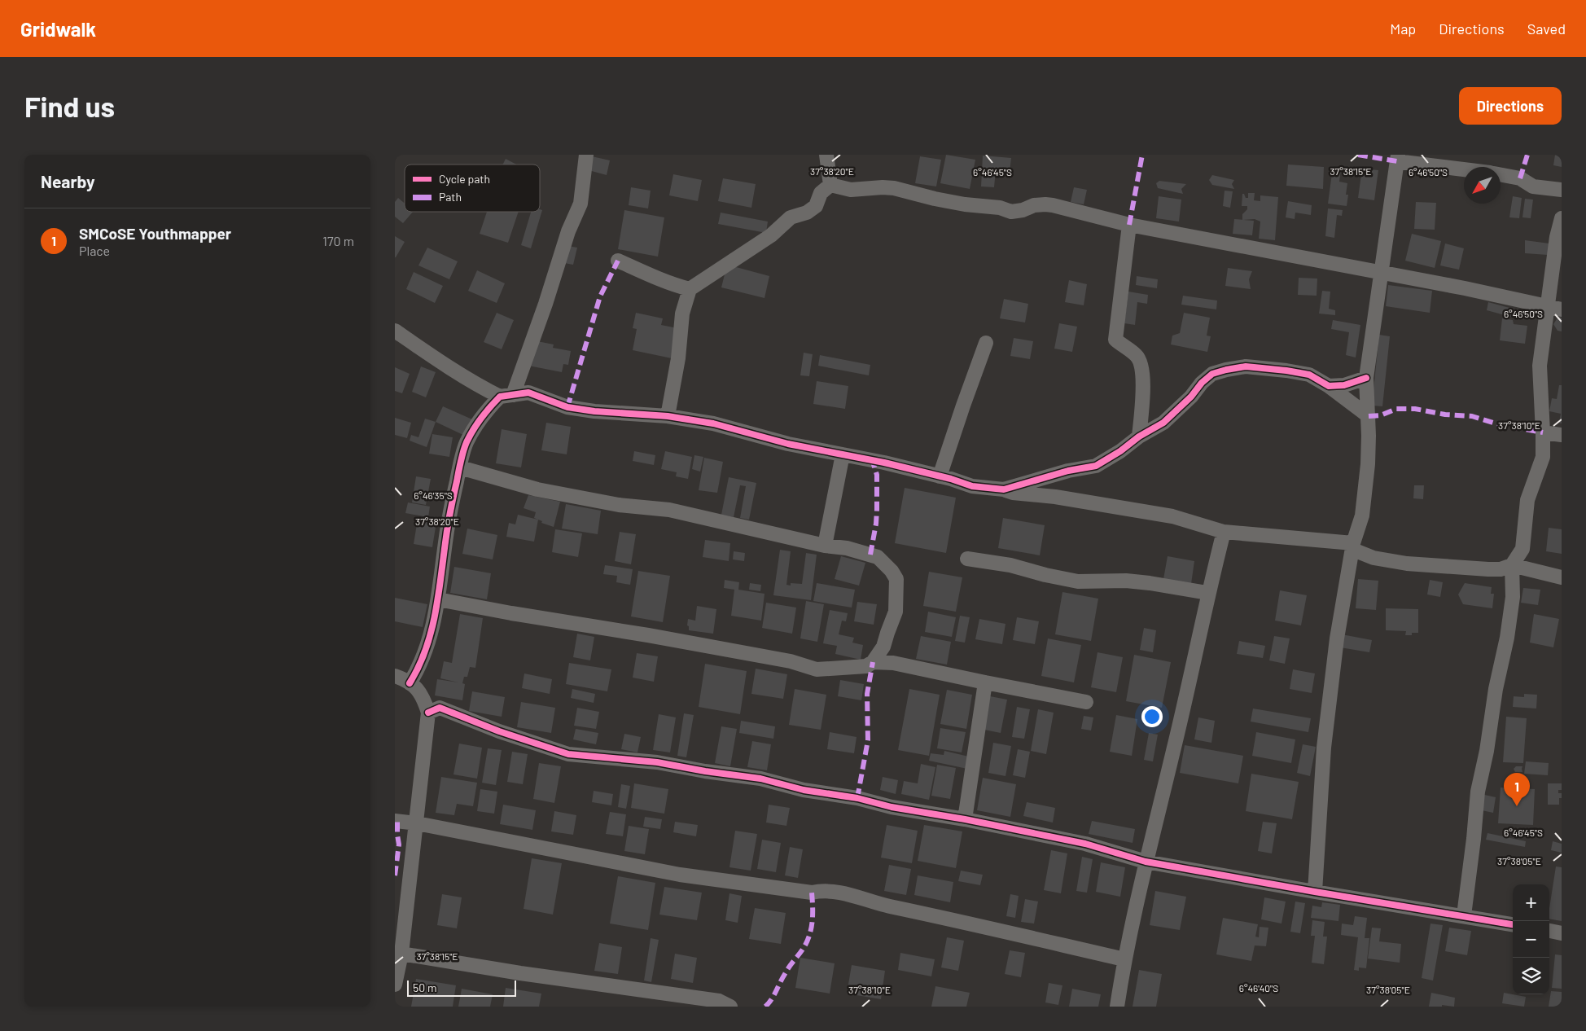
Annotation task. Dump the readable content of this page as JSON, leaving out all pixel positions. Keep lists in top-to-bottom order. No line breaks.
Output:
{"legend":["Cycle path","Path"],"scale_bar":"50 m","north":"bottom left","page":{"header":"Gridwalk","nav":["Map","Directions","Saved"],"buttons":"Directions","title":"Find us","heading":"Nearby","list":[{"mark":"1","name":"SMCoSE Youthmapper","note":"Place","value":"170 m"}],"pins":"1","map_buttons":["+","−"],"scale":"50 m"},"coordinates":["37°38'20\"E","37°38'15\"E","6°46'45\"S","6°46'50\"S","37°38'10\"E","6°46'35\"S","37°38'05\"E","6°46'40\"S"]}
